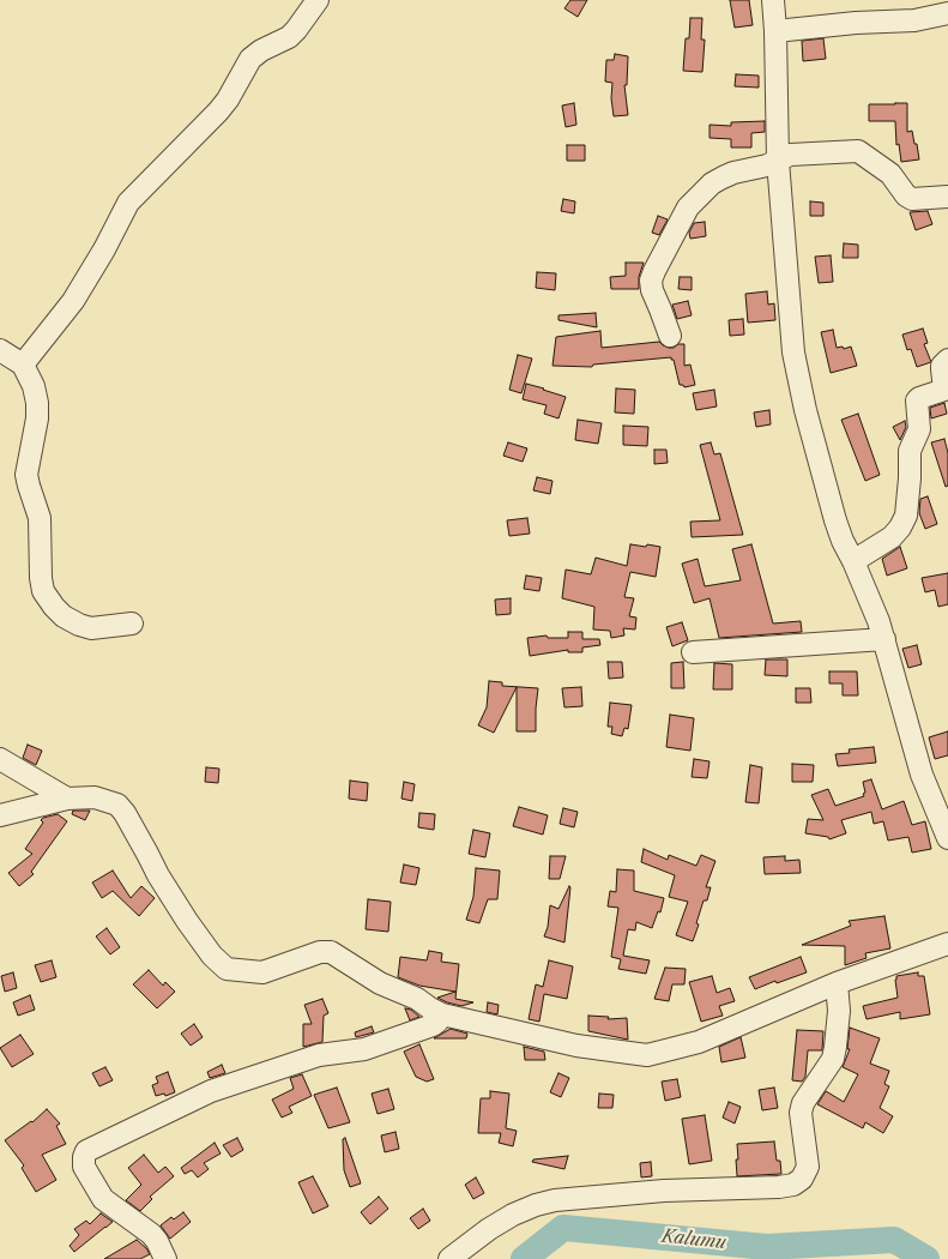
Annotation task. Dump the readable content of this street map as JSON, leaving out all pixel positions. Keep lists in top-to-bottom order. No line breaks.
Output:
{"water":["Kalumu"]}
